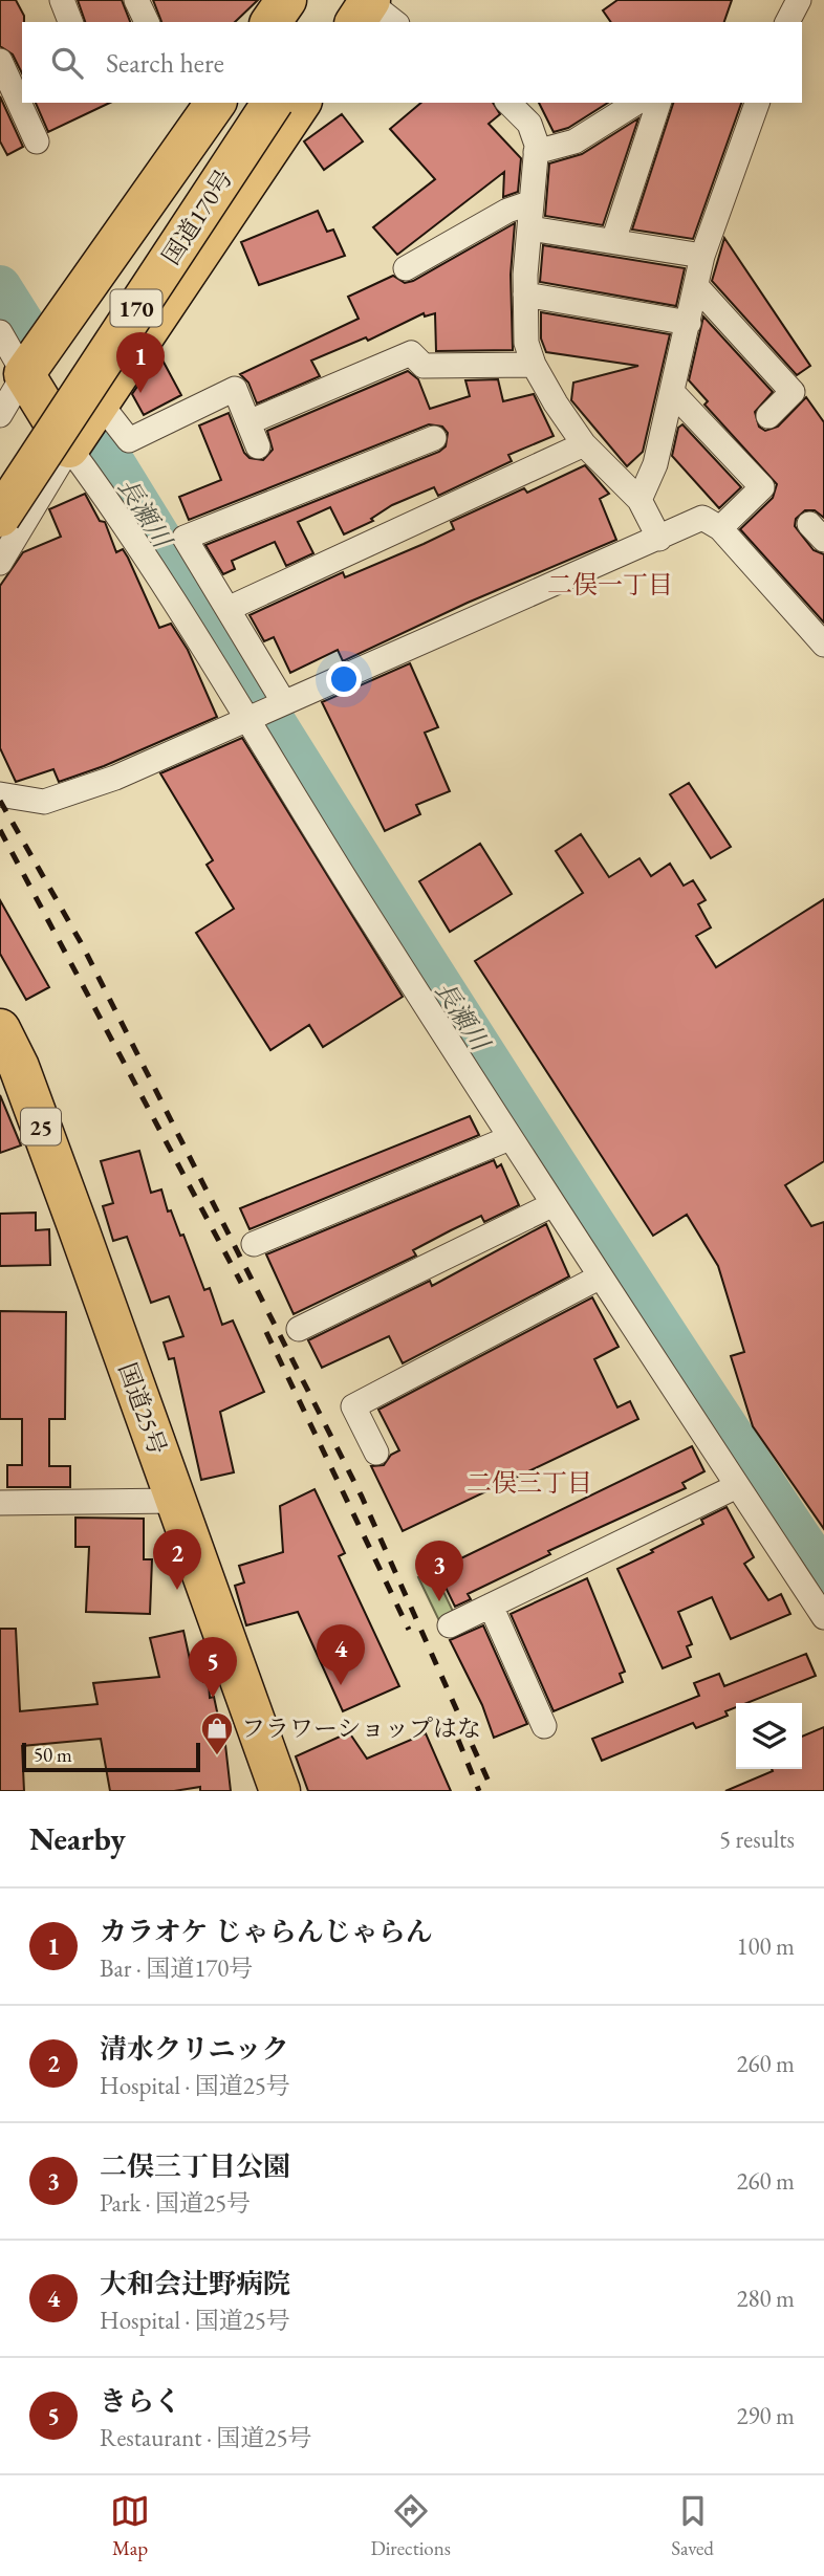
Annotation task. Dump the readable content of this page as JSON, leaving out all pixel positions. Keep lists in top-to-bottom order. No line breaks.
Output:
{"streets":{"highway":["国道170号","170","25","国道25号"]},"districts":["二俣一丁目","二俣三丁目"],"water":["長瀬川"],"places":{"shop":["フラワーショップはな"]},"scale_bar":"50 m","page":{"search":"Search here","pins":["1","2","3","4","5"],"scale":"50 m","heading":["Nearby","5 results"],"list":[{"mark":"1","name":"カラオケ じゃらんじゃらん","note":"Bar · 国道170号","value":"100 m"},{"mark":"2","name":"清水クリニック","note":"Hospital · 国道25号","value":"260 m"},{"mark":"3","name":"二俣三丁目公園","note":"Park · 国道25号","value":"260 m"},{"mark":"4","name":"大和会辻野病院","note":"Hospital · 国道25号","value":"280 m"},{"mark":"5","name":"きらく","note":"Restaurant · 国道25号","value":"290 m"}],"nav":["Map","Directions","Saved"]}}
